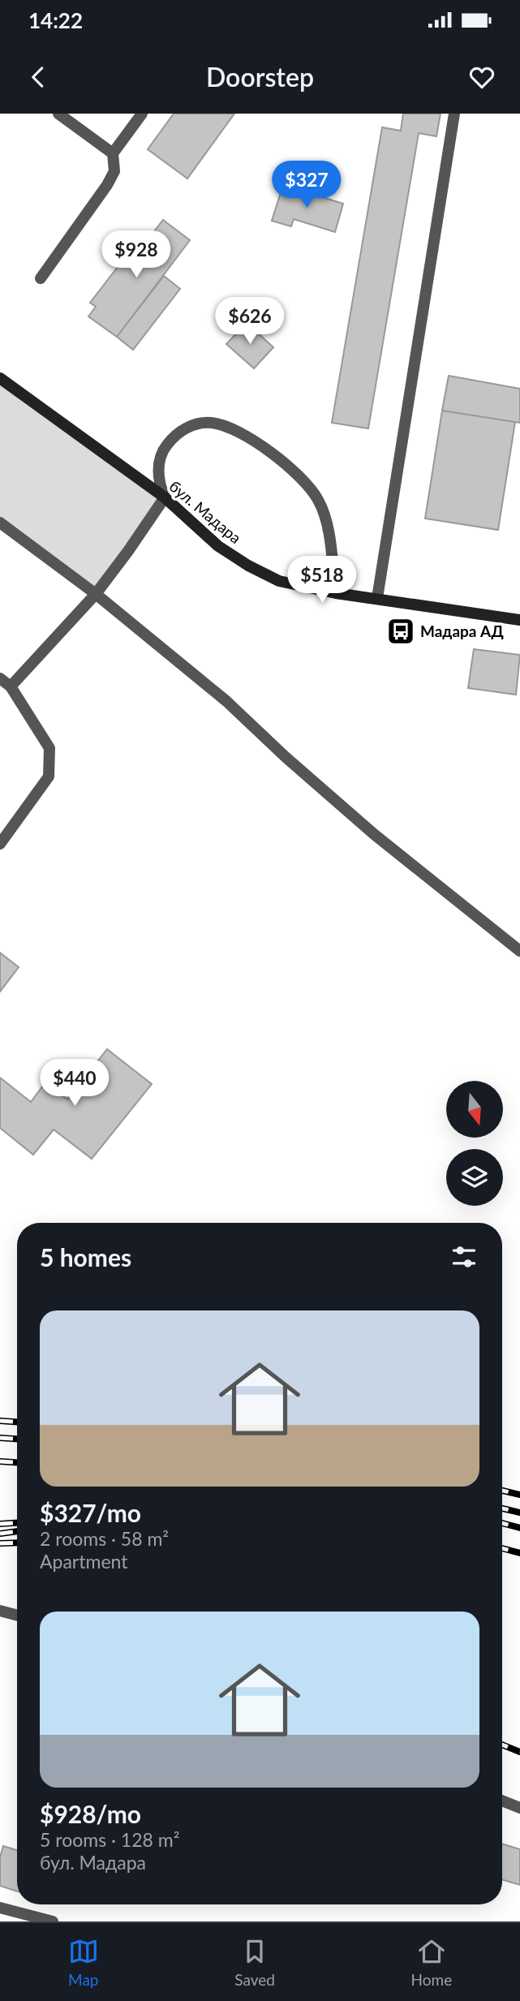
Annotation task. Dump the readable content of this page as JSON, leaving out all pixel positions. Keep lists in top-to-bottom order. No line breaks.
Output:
{"streets":{"main road":["бул. Мадара"]},"places":{"bus stop":["Мадара АД"]},"north":"bottom","page":{"status":"14:22","header":"Doorstep","price":["$327","$928","$626","$518","$440"],"heading":"5 homes","list":[{"name":"$327/mo","note":"2 rooms · 58 m² · Apartment"},{"name":"$928/mo","note":"5 rooms · 128 m² · бул. Мадара"}],"tabs":["Map","Saved","Home"]}}
